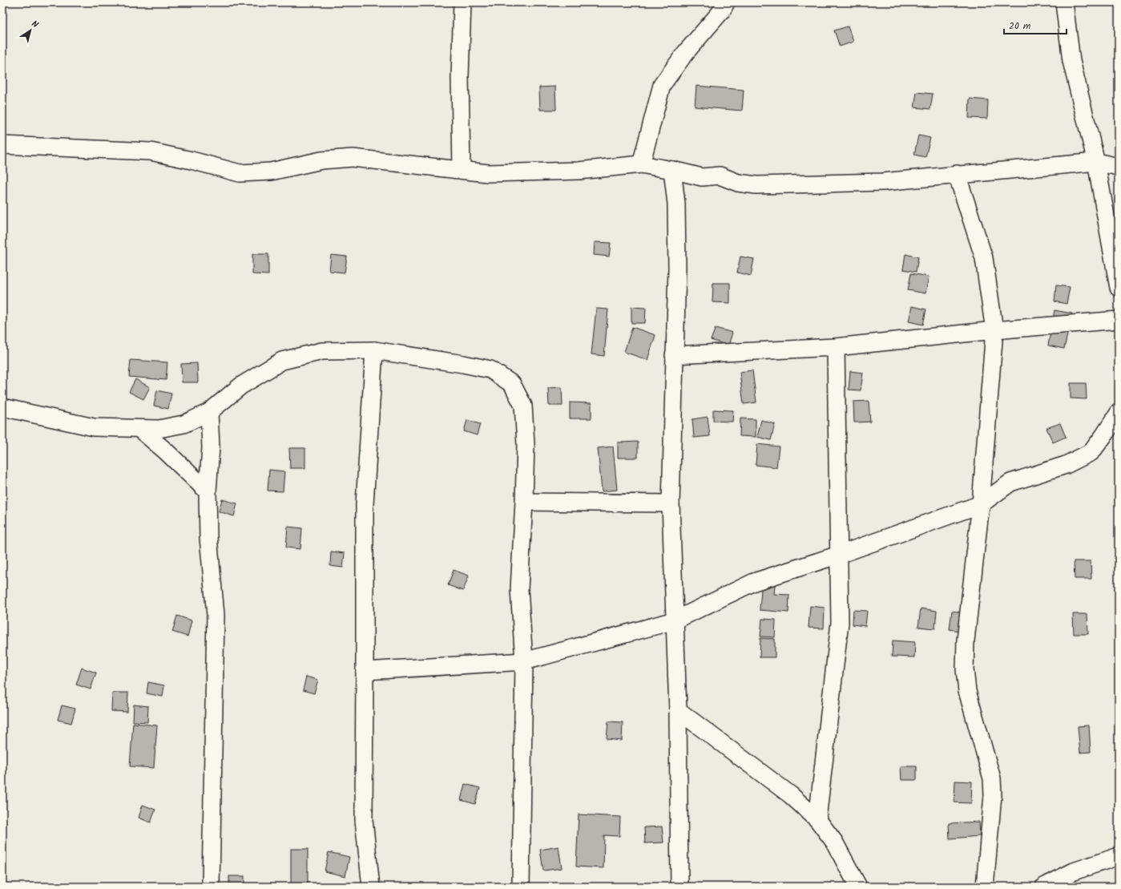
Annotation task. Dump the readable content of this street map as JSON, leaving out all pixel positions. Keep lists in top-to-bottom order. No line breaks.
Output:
{"scale_bar":"20 m","north":"top right"}
